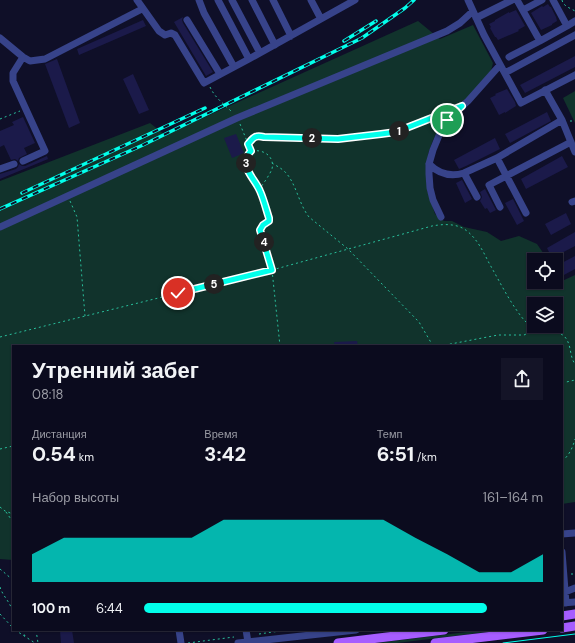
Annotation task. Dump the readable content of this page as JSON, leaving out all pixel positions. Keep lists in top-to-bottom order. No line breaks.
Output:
{"page":{"pins":["1","2","3","4","5"],"heading":["Утренний забег","08:18"],"stats":[["Дистанция","0.54 km"],["Время","3:42"],["Темп","6:51 /km"]],"chart":["Набор высоты","161–164 m"],"list":[{"name":"100 m","note":"6:44"}]}}
